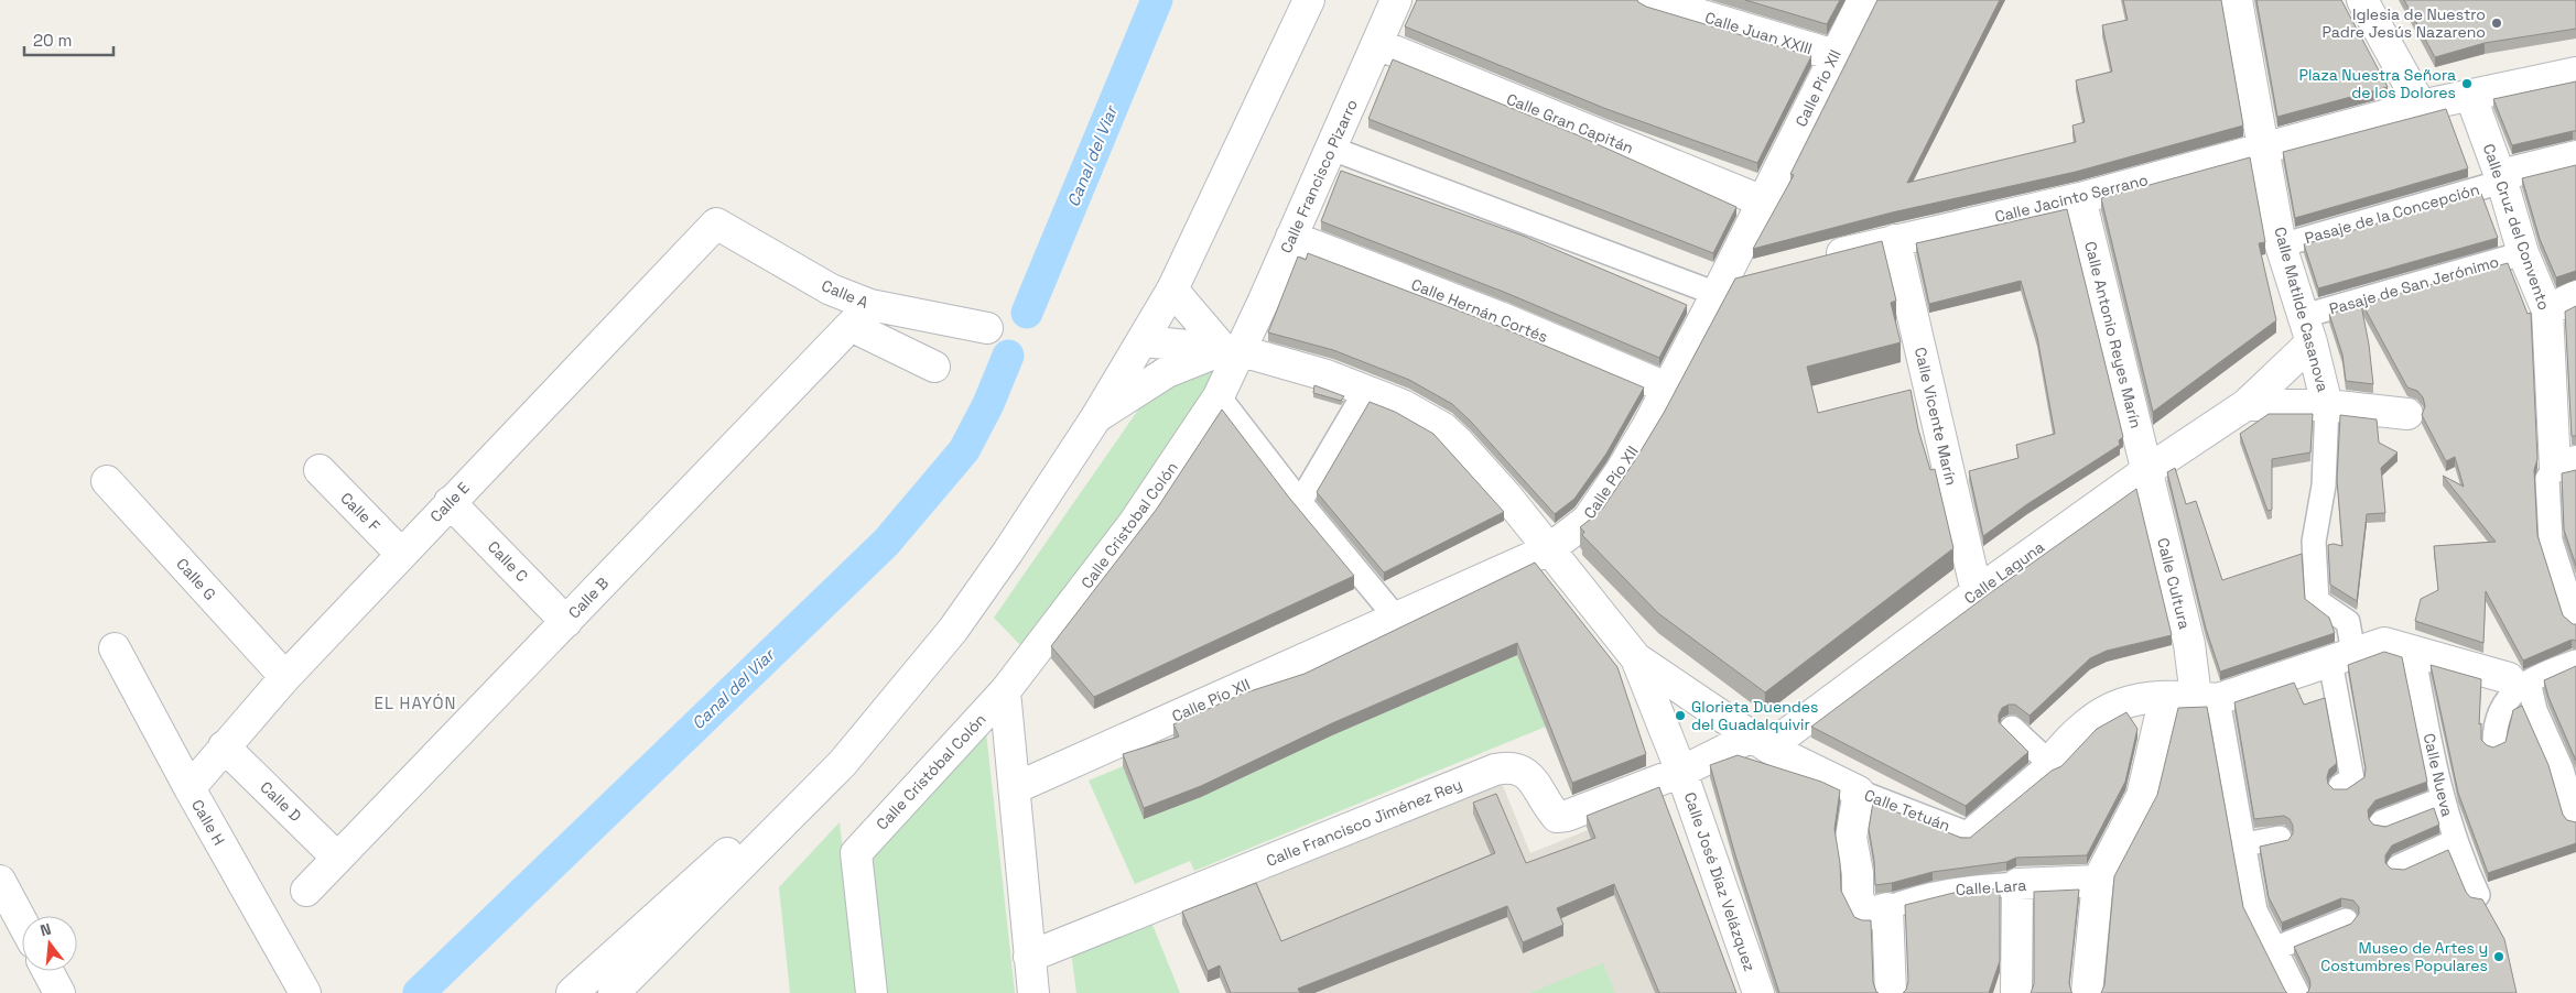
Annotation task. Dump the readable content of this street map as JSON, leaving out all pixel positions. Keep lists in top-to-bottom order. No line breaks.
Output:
{"streets":{"street":["Calle Juan XXIII","Calle Pío XII","Calle Gran Capitán","Calle Francisco Pizarro","Calle Jacinto Serrano","Pasaje de la Concepción","Calle Cruz del Convento","Pasaje de San Jerónimo","Calle A","Calle Matilde Casanova","Calle Hernán Cortés","Calle Antonio Reyes Marín","Calle Vicente Marín","Calle E","Calle F","Calle Cristobal Colón","Calle C","Calle Laguna","Calle G","Calle Cultura","Calle B","Calle Cristóbal Colón","Calle Nueva","Calle D","Calle Tetuán","Calle H","Calle Francisco Jiménez Rey","Calle José Díaz Velázquez","Calle Lara"]},"crossings":[["Calle Juan XXIII","Calle Pío XII"],["Calle Pío XII","Calle Gran Capitán"],["Calle Pío XII","Calle Hernán Cortés"],["Calle Pío XII","Calle José Díaz Velázquez"],["Calle Gran Capitán","Calle Francisco Pizarro"],["Calle Francisco Pizarro","Calle Hernán Cortés"],["Calle Francisco Pizarro","Calle Cristobal Colón"],["Calle Francisco Pizarro","Calle José Díaz Velázquez"],["Calle Jacinto Serrano","Calle Cruz del Convento"],["Calle Jacinto Serrano","Calle Matilde Casanova"],["Calle Jacinto Serrano","Calle Antonio Reyes Marín"],["Calle Jacinto Serrano","Calle Vicente Marín"],["Pasaje de la Concepción","Calle Cruz del Convento"],["Pasaje de la Concepción","Calle Matilde Casanova"],["Calle Cruz del Convento","Pasaje de San Jerónimo"],["Pasaje de San Jerónimo","Calle Matilde Casanova"],["Pasaje de San Jerónimo","Calle Laguna"],["Calle A","Calle E"],["Calle A","Calle B"],["Calle Matilde Casanova","Calle Laguna"],["Calle Matilde Casanova","Calle Tetuán"],["Calle Antonio Reyes Marín","Calle Laguna"],["Calle Antonio Reyes Marín","Calle Cultura"],["Calle Vicente Marín","Calle Laguna"],["Calle E","Calle F"],["Calle E","Calle C"],["Calle E","Calle G"],["Calle E","Calle D"],["Calle E","Calle H"],["Calle Cristobal Colón","Calle Cristóbal Colón"],["Calle Cristobal Colón","Calle José Díaz Velázquez"],["Calle C","Calle B"],["Calle Laguna","Calle Cultura"],["Calle Laguna","Calle Tetuán"],["Calle Laguna","Calle José Díaz Velázquez"],["Calle Cultura","Calle Tetuán"],["Calle B","Calle D"],["Calle Nueva","Calle Tetuán"],["Calle Tetuán","Calle José Díaz Velázquez"],["Calle Francisco Jiménez Rey","Calle José Díaz Velázquez"]],"districts":["EL HAYÓN"],"water":["Canal del Viar"],"places":["Iglesia de Nuestro Padre Jesús Nazareno","Plaza Nuestra Señora de los Dolores","Glorieta Duendes del Guadalquivir","Museo de Artes y Costumbres Populares"],"scale_bar":"20 m","north":"top"}
